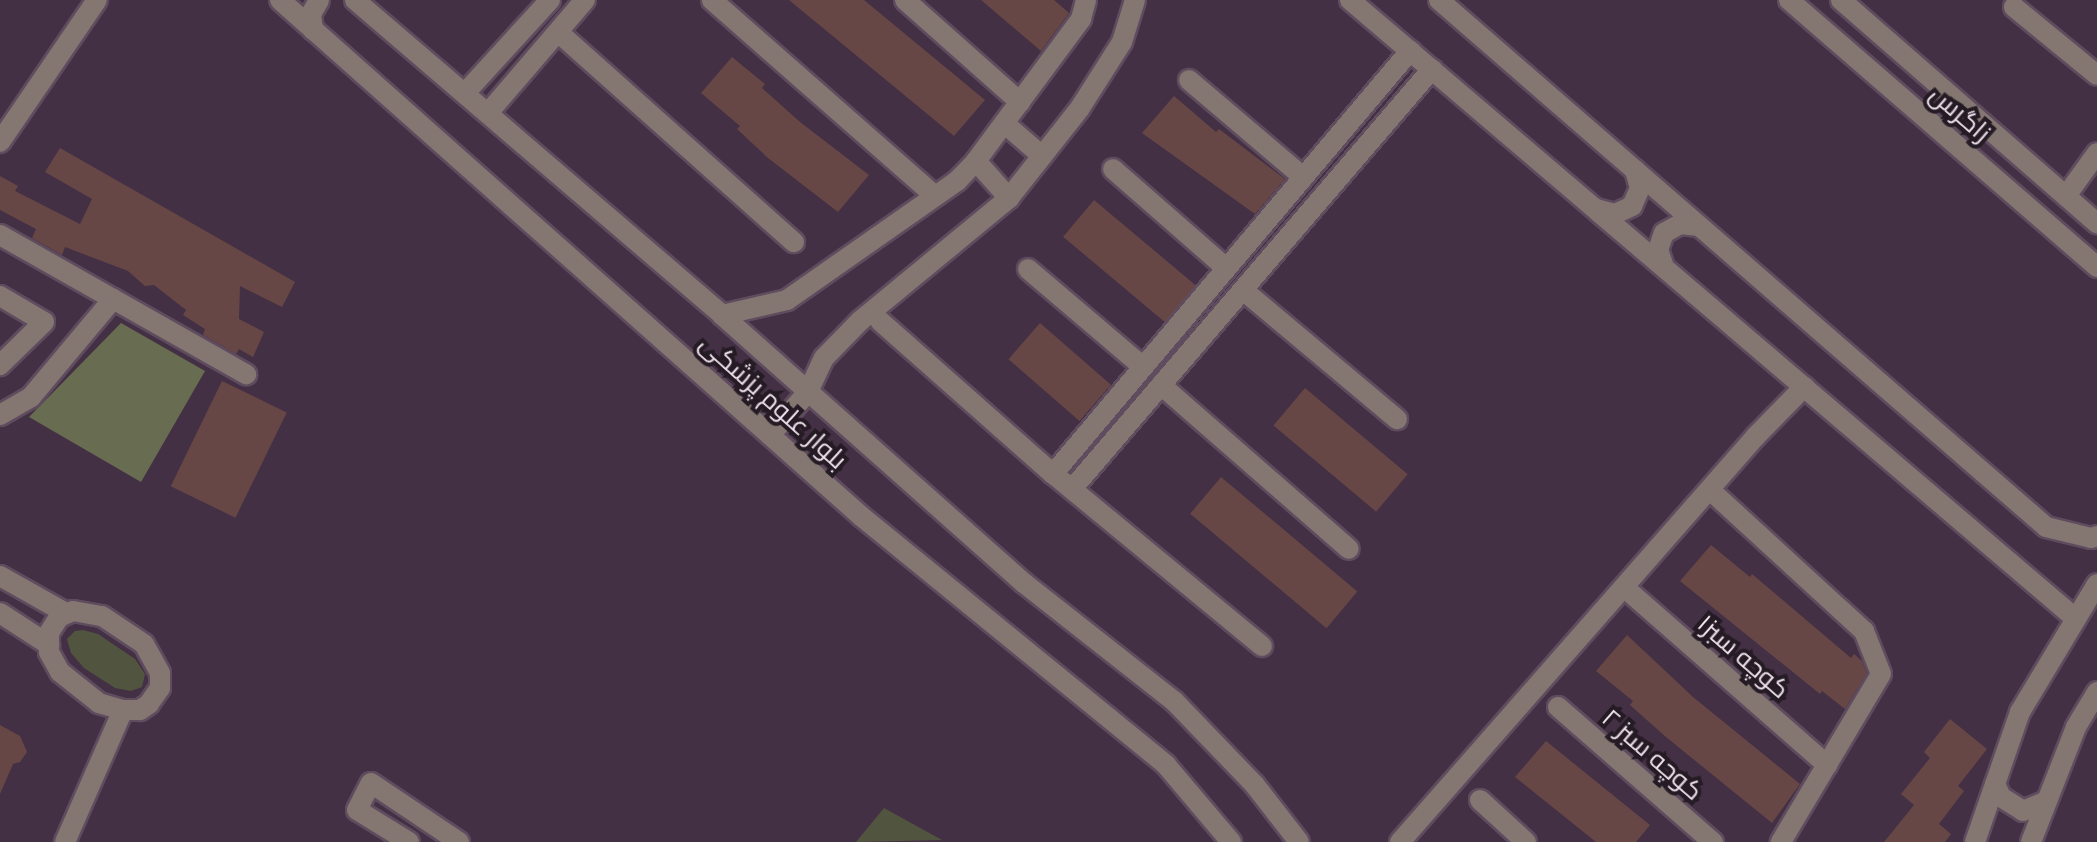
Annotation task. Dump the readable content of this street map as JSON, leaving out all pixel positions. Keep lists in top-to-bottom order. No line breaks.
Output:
{"streets":{"street":["زاگرس","بلوار علوم پزشکی","کوچه سبز۱","کوچه سبز ۲"]}}
